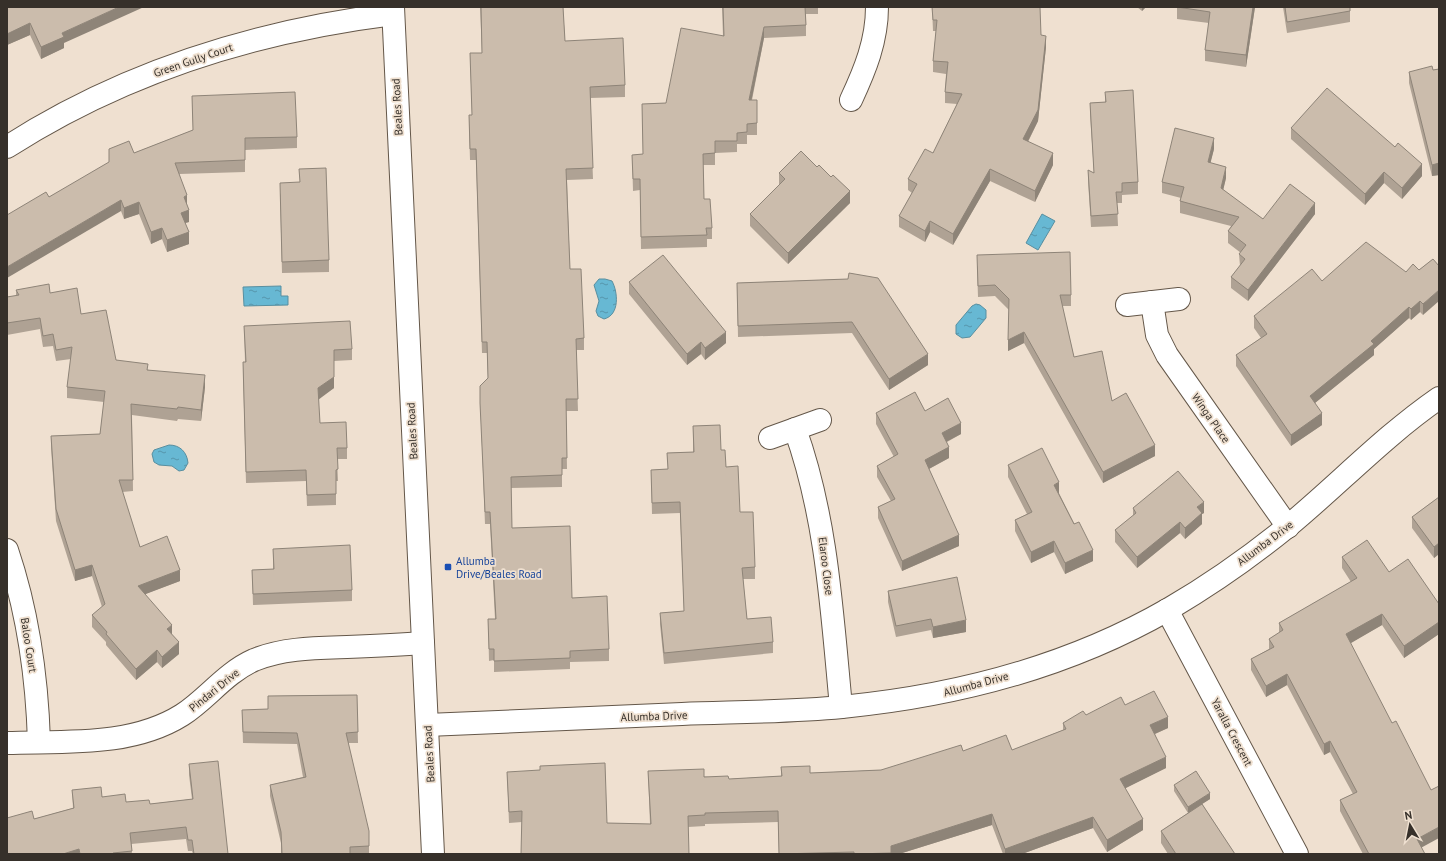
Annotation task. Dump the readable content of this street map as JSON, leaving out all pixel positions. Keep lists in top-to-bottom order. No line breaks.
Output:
{"streets":{"street":["Green Gully Court","Beales Road","Winga Place","Allumba Drive","Elaroo Close","Baloo Court","Pindari Drive","Yaralla Crescent"]},"crossings":[["Green Gully Court","Beales Road"],["Beales Road","Allumba Drive"],["Beales Road","Pindari Drive"],["Winga Place","Allumba Drive"],["Allumba Drive","Elaroo Close"],["Allumba Drive","Yaralla Crescent"],["Baloo Court","Pindari Drive"]],"places":{"transit":["Allumba Drive/Beales Road"]},"north":"top"}
